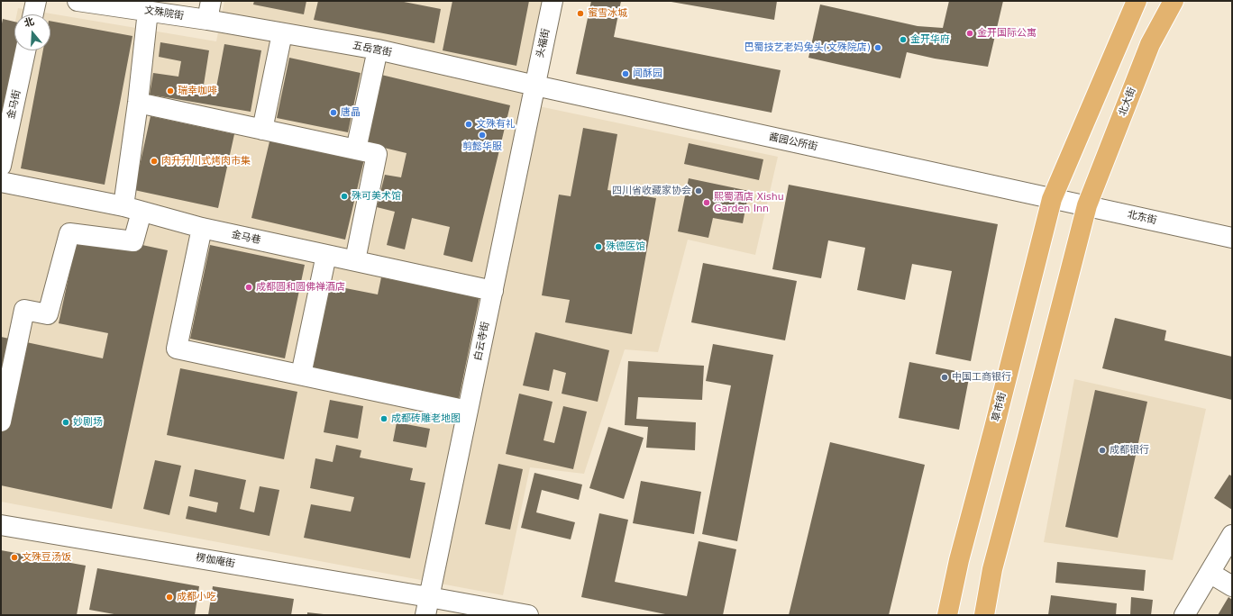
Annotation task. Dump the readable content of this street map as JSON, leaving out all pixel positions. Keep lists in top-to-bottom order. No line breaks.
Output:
{"streets":{"main road":["北大街","草市街"],"street":["文殊院街","头福街","五岳宫街","金马街","酱园公所街","北东街","金马巷","白云寺街","楞伽庵街"]},"crossings":[["文殊院街","五岳宫街"],["头福街","五岳宫街"],["头福街","酱园公所街"],["头福街","白云寺街"],["五岳宫街","酱园公所街"],["五岳宫街","白云寺街"],["北大街","北东街"],["酱园公所街","北东街"],["酱园公所街","白云寺街"],["酱园公所街","草市街"],["北东街","草市街"],["金马巷","白云寺街"],["白云寺街","楞伽庵街"]],"places":["蜜雪冰城","金开国际公寓","金开华府","巴蜀技艺老妈兔头(文殊院店)","闻酥园","瑞幸咖啡","唐晶","文殊有礼","剪懿华服","肉升升川式烤肉市集","四川省收藏家协会","殊可美术馆","熙蜀酒店 Xishu Garden Inn","殊德医馆","成都圆和圆佛禅酒店","中国工商银行","成都砖雕老地图","妙剧场","成都银行","文殊豆汤饭","成都小吃"],"north":"top"}
